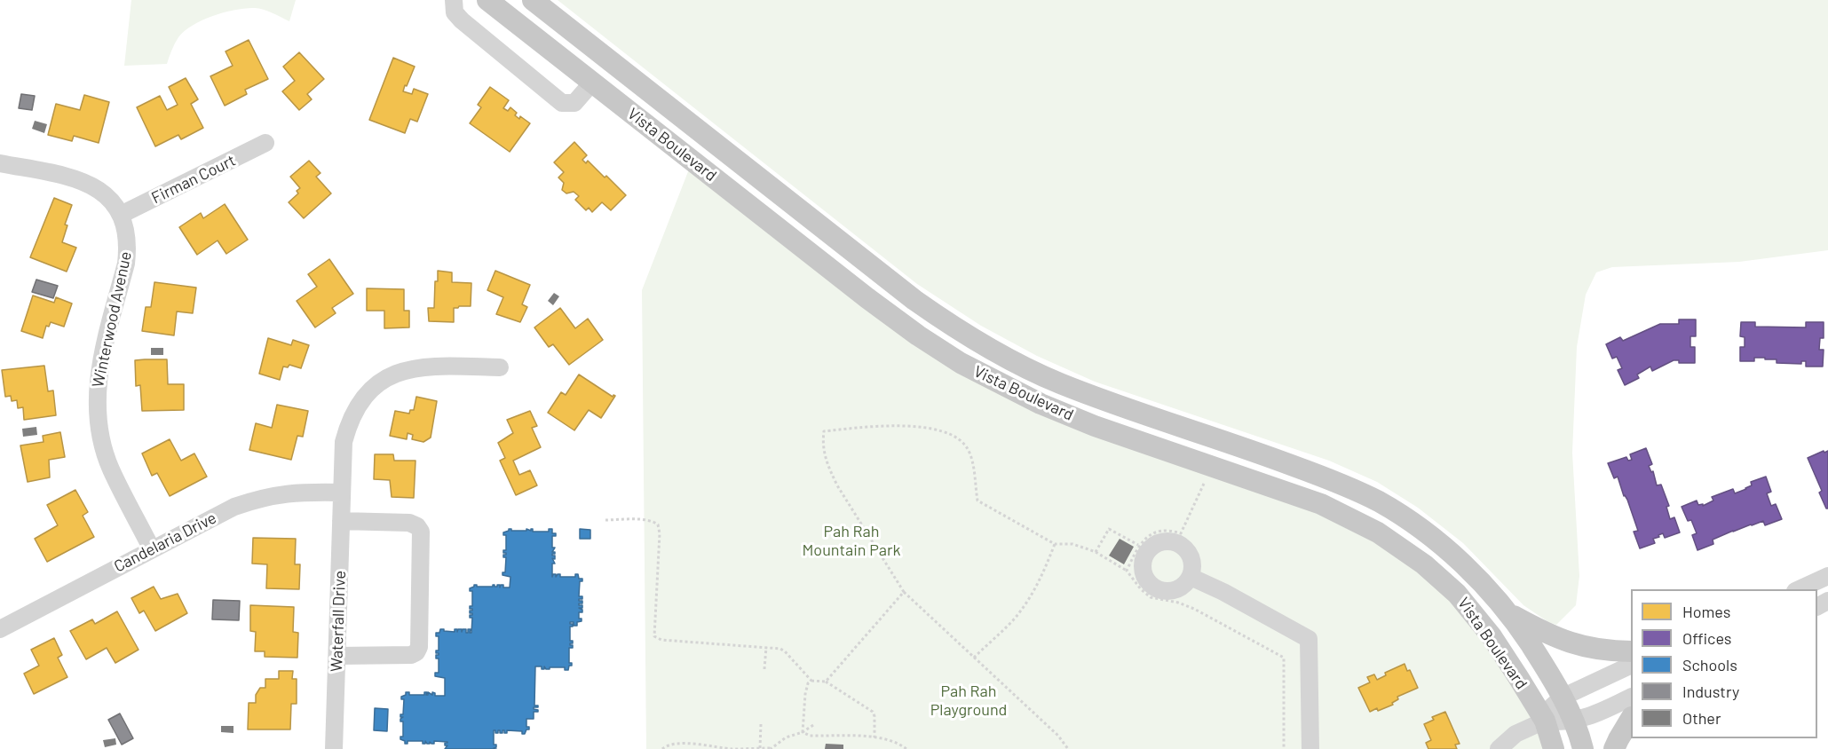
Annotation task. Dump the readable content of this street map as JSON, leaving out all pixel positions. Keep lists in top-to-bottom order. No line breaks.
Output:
{"streets":{"main road":["Vista Boulevard"],"street":["Firman Court","Winterwood Avenue","Candelaria Drive","Waterfall Drive"]},"crossings":[["Firman Court","Winterwood Avenue"],["Winterwood Avenue","Candelaria Drive"],["Candelaria Drive","Waterfall Drive"]],"parks":["Pah Rah Mountain Park","Pah Rah Playground"],"legend":["Homes","Offices","Schools","Industry","Other"]}
